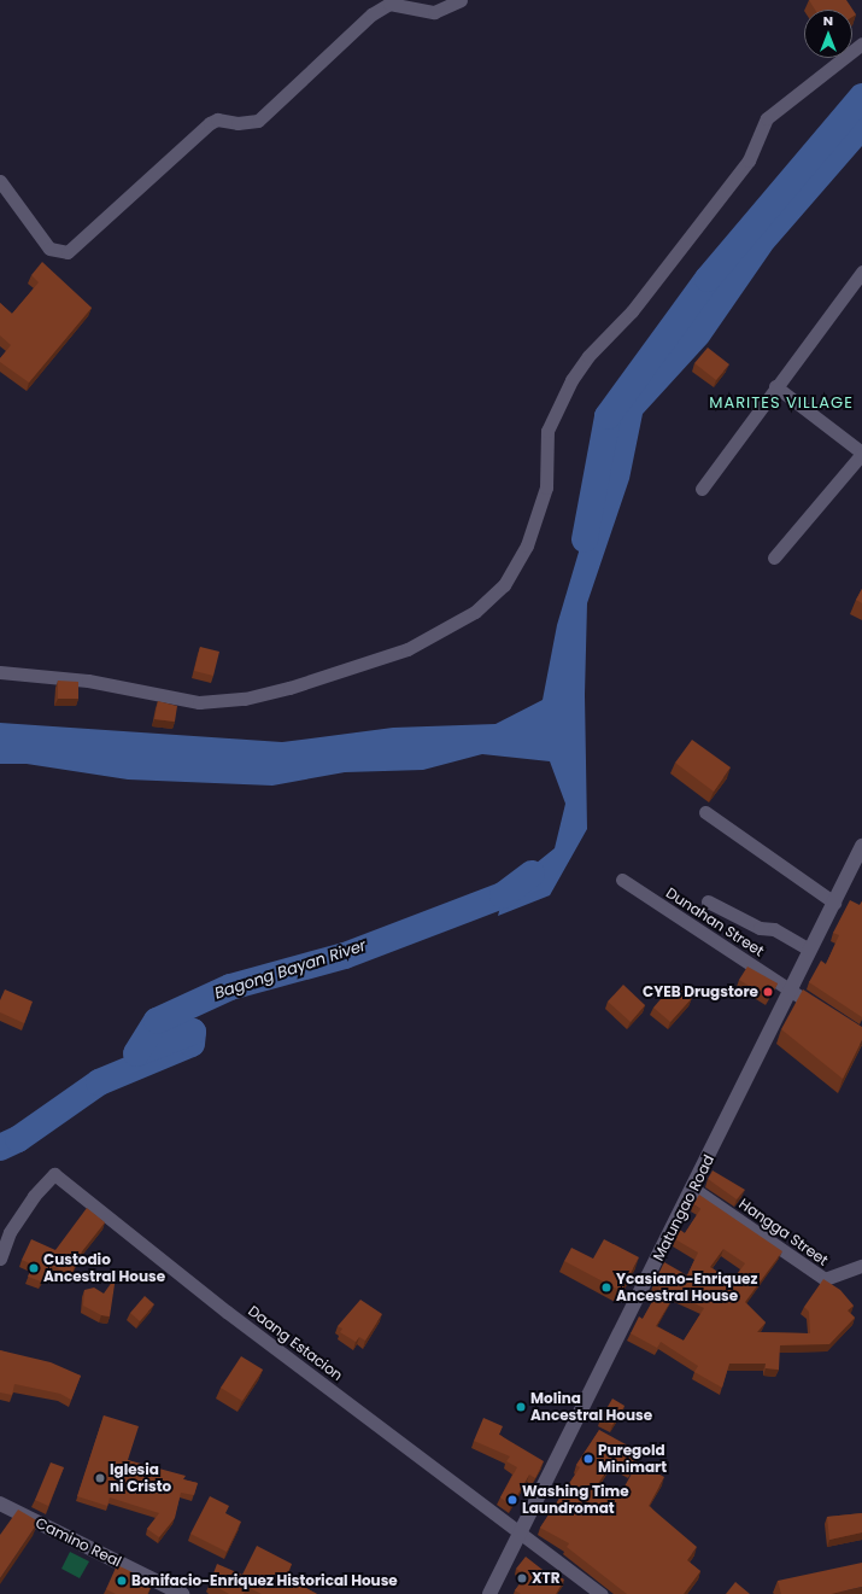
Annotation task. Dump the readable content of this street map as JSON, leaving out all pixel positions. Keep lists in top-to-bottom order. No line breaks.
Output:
{"streets":{"main road":["Matungao Road","Camino Real"],"street":["Dunahan Street","Hangga Street","Daang Estacion"]},"crossings":[["Dunahan Street","Matungao Road"],["Matungao Road","Hangga Street"],["Matungao Road","Daang Estacion"]],"districts":["MARITES VILLAGE"],"water":["Bagong Bayan River"],"places":["CYEB Drugstore","Custodio Ancestral House","Ycasiano-Enriquez Ancestral House","Molina Ancestral House","Puregold Minimart","Iglesia ni Cristo","Washing Time Laundromat","XTR","Bonifacio-Enriquez Historical House"],"north":"top"}
